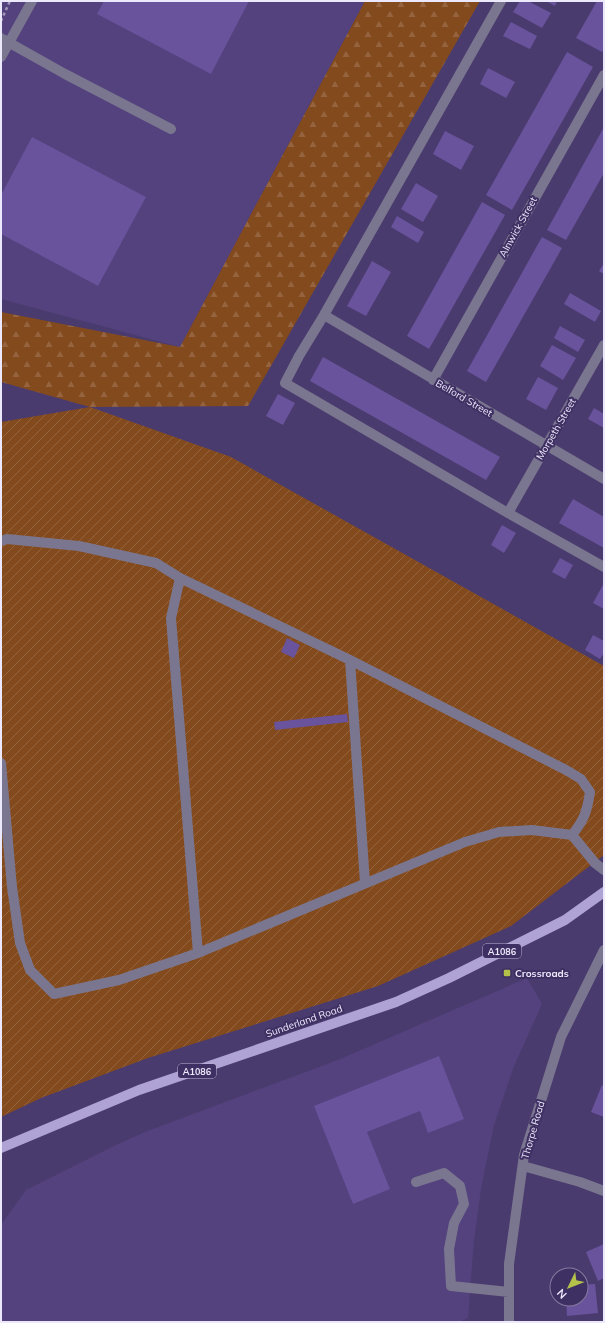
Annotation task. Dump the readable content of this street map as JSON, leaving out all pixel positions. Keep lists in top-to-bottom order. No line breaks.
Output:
{"streets":{"main road":["A1086","Sunderland Road"],"street":["Alnwick Street","Belford Street","Morpeth Street","Thorpe Road"]},"crossings":[["Alnwick Street","Belford Street"],["Belford Street","Morpeth Street"]],"places":{"transit":["Crossroads"]},"north":"bottom left"}
